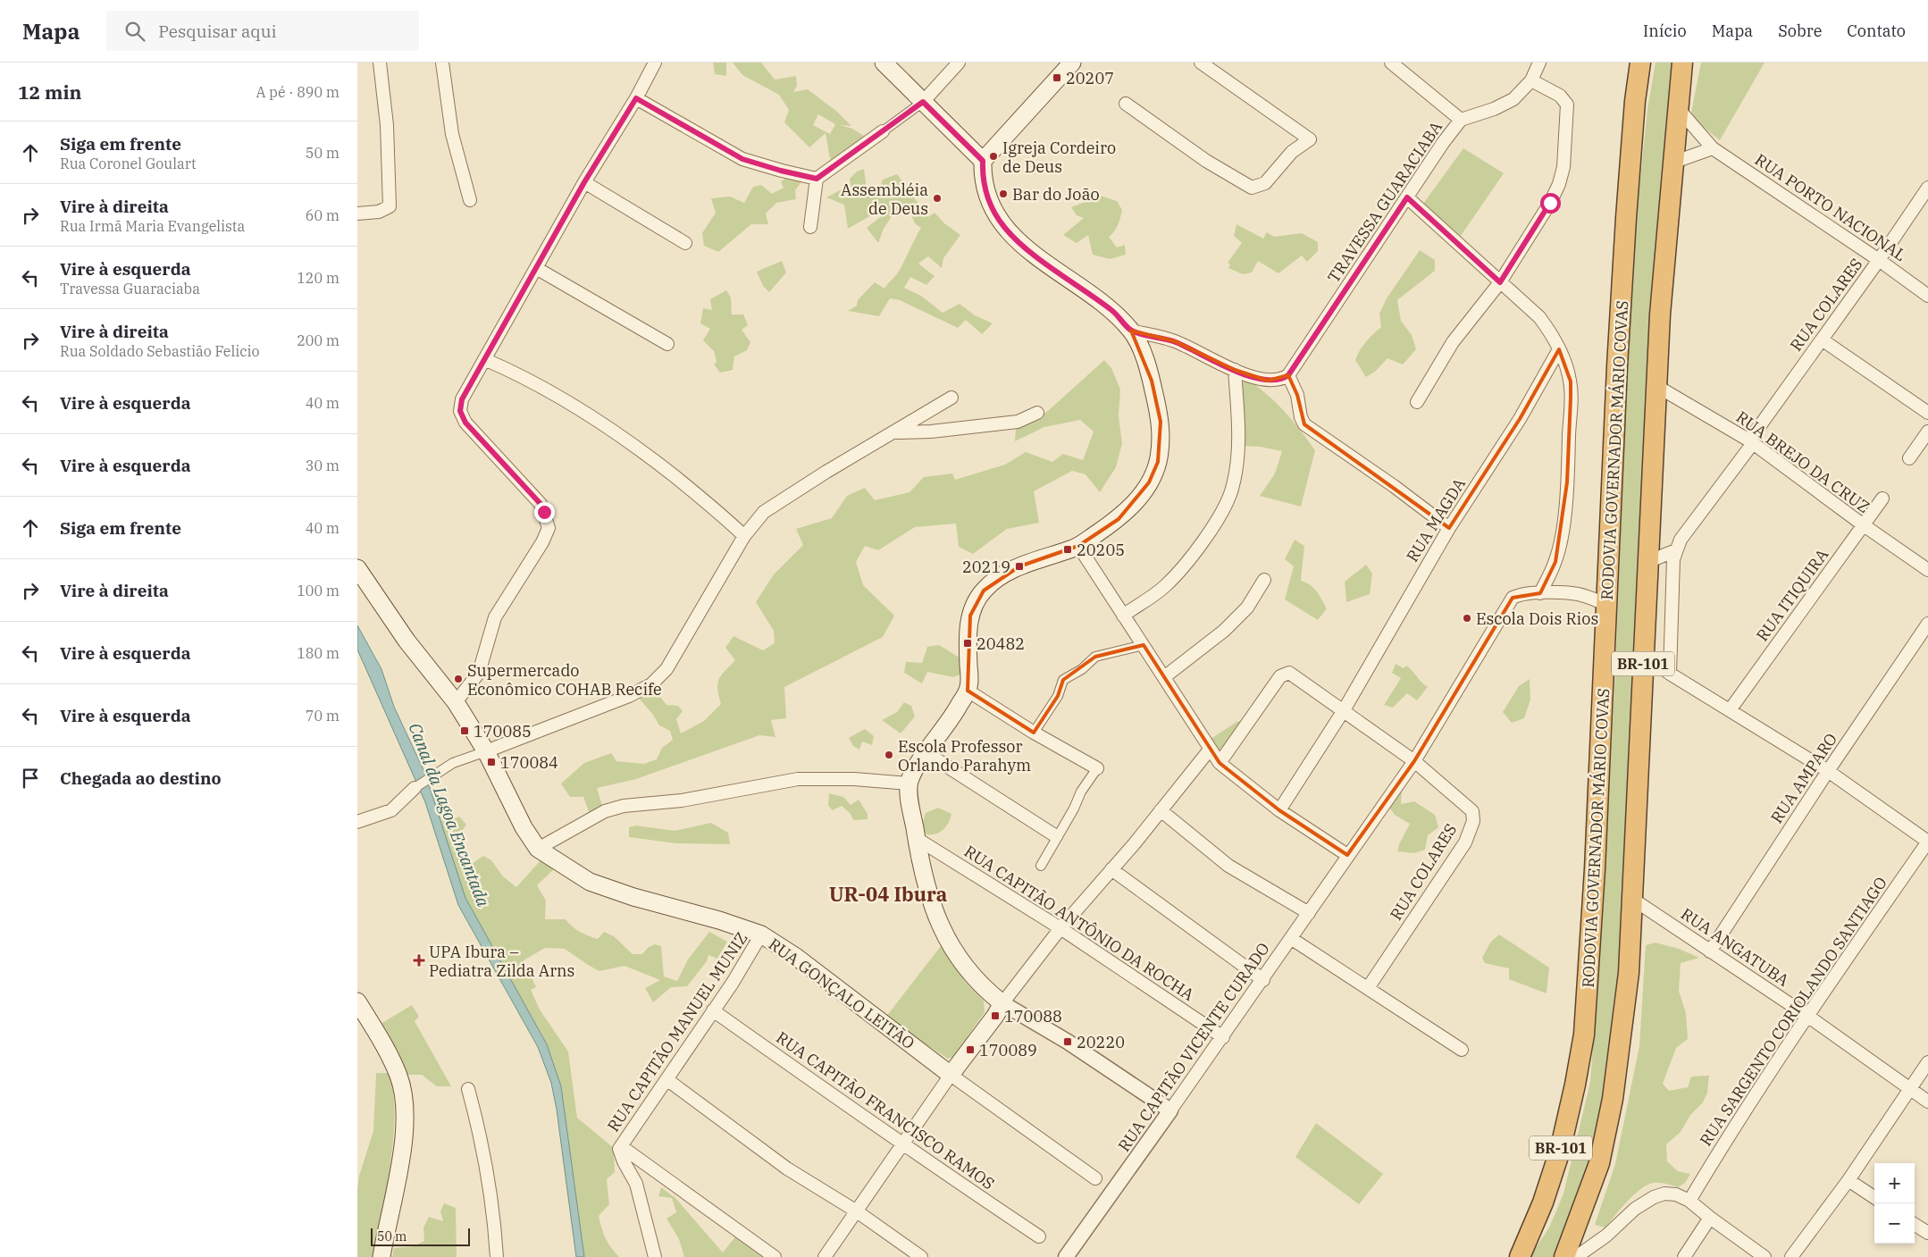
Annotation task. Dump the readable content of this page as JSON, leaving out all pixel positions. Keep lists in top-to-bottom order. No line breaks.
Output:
{"streets":{"highway":["RODOVIA GOVERNADOR MÁRIO COVAS","BR-101"],"main road":["RUA GONÇALO LEITÃO"],"street":["TRAVESSA GUARACIABA","RUA PORTO NACIONAL","RUA COLARES","RUA BREJO DA CRUZ","RUA MAGDA","RUA ITIQUIRA","RUA AMPARO","RUA CAPITÃO ANTÔNIO DA ROCHA","RUA ANGATUBA","RUA SARGENTO CORIOLANDO SANTIAGO","RUA CAPITÃO MANUEL MUNIZ","RUA CAPITÃO VICENTE CURADO","RUA CAPITÃO FRANCISCO RAMOS"]},"crossings":[["RUA PORTO NACIONAL","RUA COLARES"],["RUA PORTO NACIONAL","BR-101"],["RUA COLARES","RUA BREJO DA CRUZ"],["RUA COLARES","RUA MAGDA"],["RUA COLARES","RUA CAPITÃO VICENTE CURADO"],["RUA BREJO DA CRUZ","RUA ITIQUIRA"],["RUA BREJO DA CRUZ","BR-101"],["BR-101","RUA ANGATUBA"],["RUA AMPARO","RUA ANGATUBA"],["RUA CAPITÃO ANTÔNIO DA ROCHA","RUA CAPITÃO VICENTE CURADO"],["RUA ANGATUBA","RUA SARGENTO CORIOLANDO SANTIAGO"],["RUA GONÇALO LEITÃO","RUA CAPITÃO MANUEL MUNIZ"],["RUA CAPITÃO MANUEL MUNIZ","RUA CAPITÃO FRANCISCO RAMOS"]],"districts":["UR-04 Ibura"],"water":["Canal da Lagoa Encantada"],"places":{"transit":["20207","20205","20219","20482","170085","170084","170088","20220","170089"],"other":["Igreja Cordeiro de Deus","Bar do João","Assembléia de Deus","Escola Dois Rios","Supermercado Econômico COHAB Recife","Escola Professor Orlando Parahym"],"health":["UPA Ibura – Pediatra Zilda Arns"]},"scale_bar":"50 m","page":{"header":"Mapa","search":"Pesquisar aqui","nav":["Início","Mapa","Sobre","Contato"],"heading":["12 min","A pé · 890 m"],"list":[["Siga em frente","Rua Coronel Goulart","50 m"],["Vire à direita","Rua Irmã Maria Evangelista","60 m"],["Vire à esquerda","Travessa Guaraciaba","120 m"],["Vire à direita","Rua Soldado Sebastião Felicio","200 m"],["Vire à esquerda","40 m"],["Vire à esquerda","30 m"],["Siga em frente","40 m"],["Vire à direita","100 m"],["Vire à esquerda","180 m"],["Vire à esquerda","70 m"],"Chegada ao destino"],"map_buttons":["+","−"],"scale":"50 m"}}
